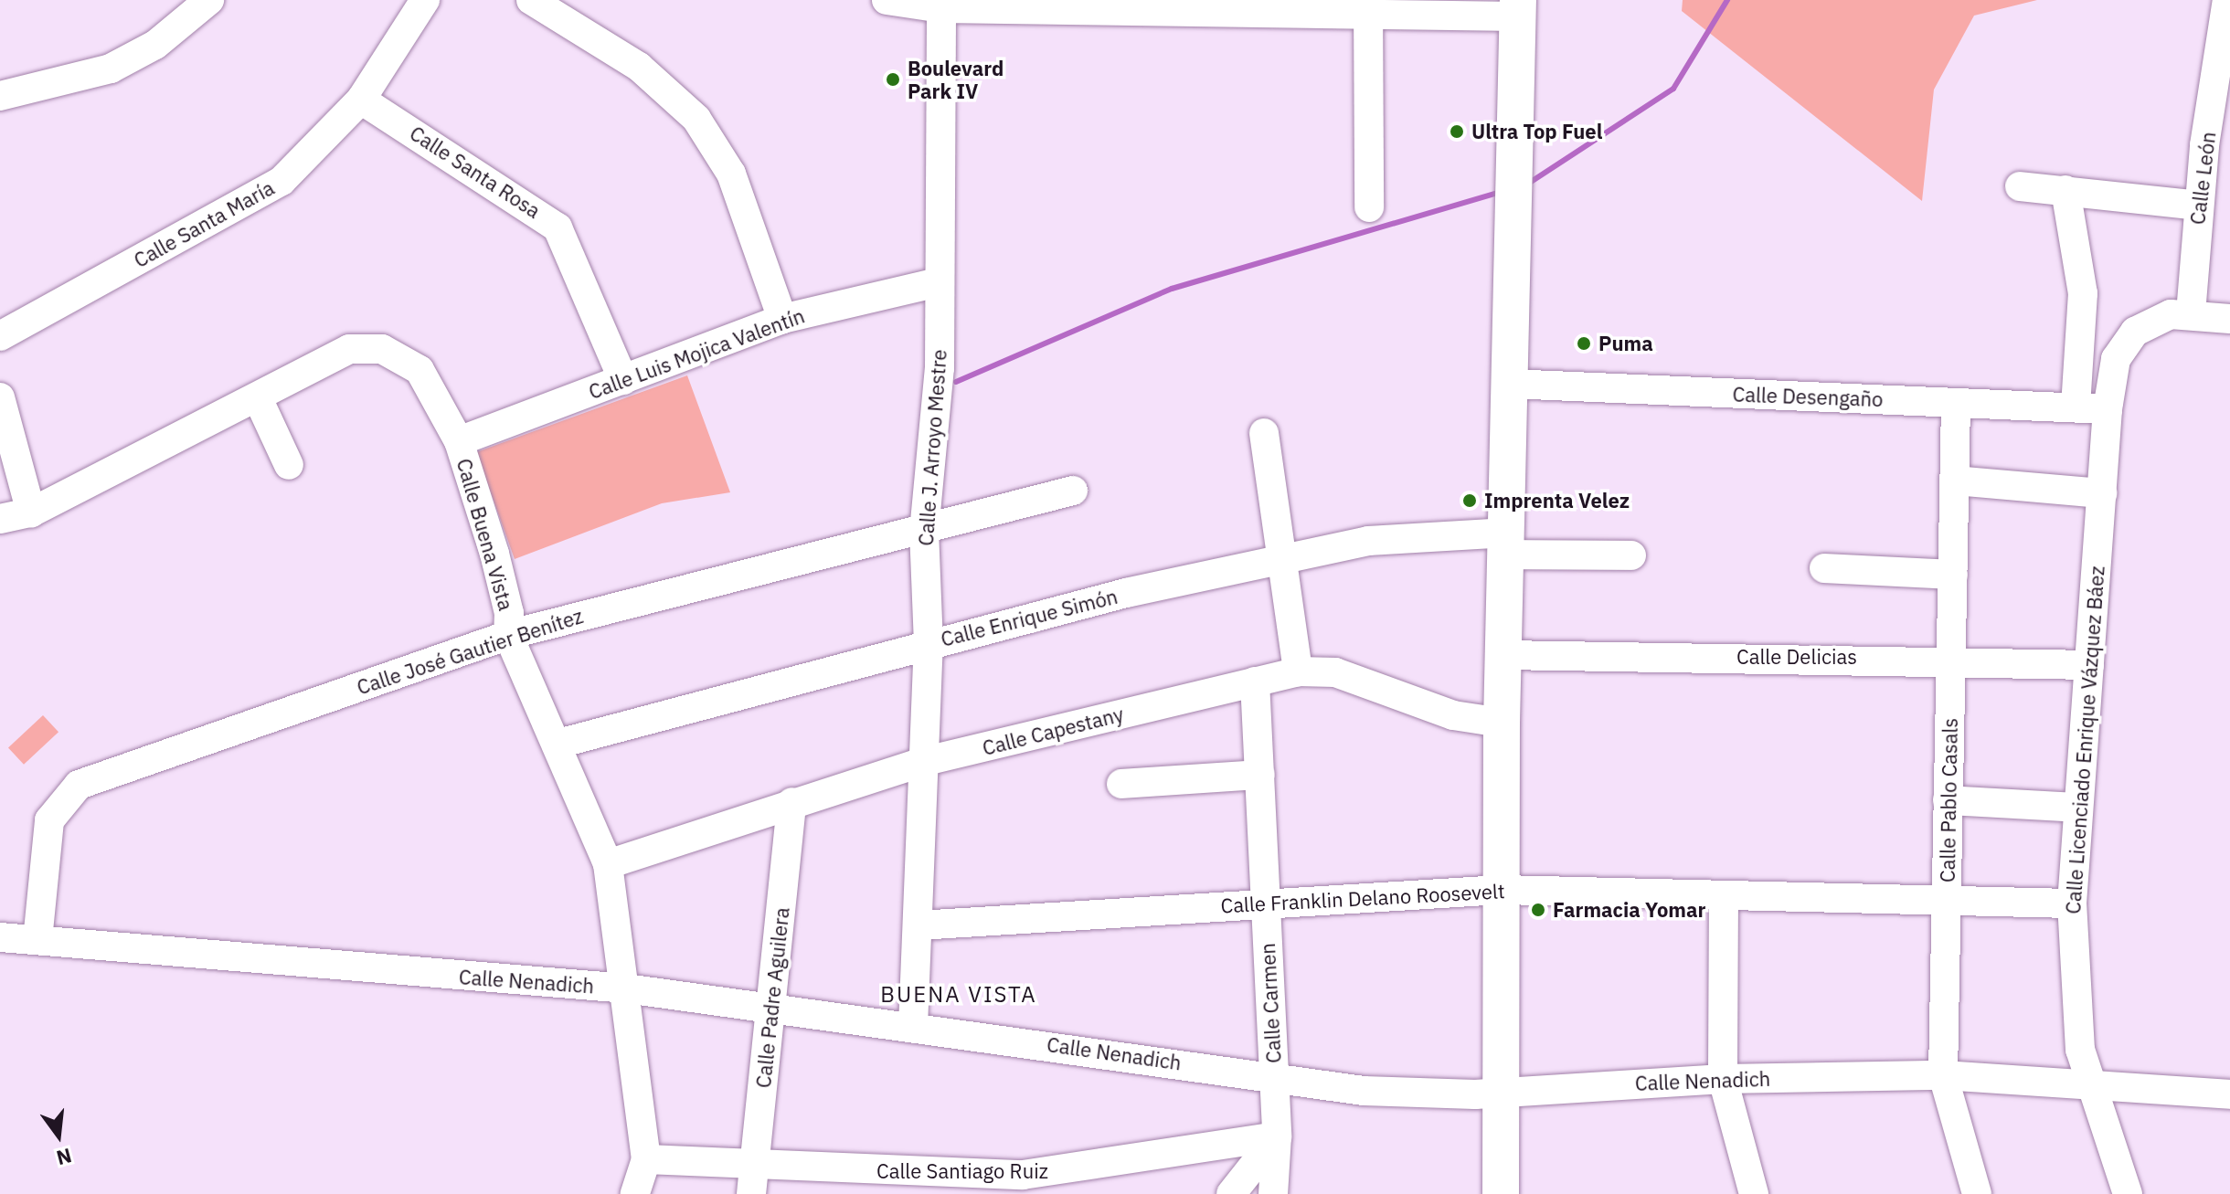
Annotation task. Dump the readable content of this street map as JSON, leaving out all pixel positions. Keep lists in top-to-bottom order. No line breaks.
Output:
{"streets":{"street":["Calle Santa Rosa","Calle León","Calle Santa María","Calle Luis Mojica Valentín","Calle Desengaño","Calle J. Arroyo Mestre","Calle Buena Vista","Calle Enrique Simón","Calle José Gautier Benítez","Calle Delicias","Calle Capestany","Calle Licenciado Enrique Vázquez Báez","Calle Pablo Casals","Calle Franklin Delano Roosevelt","Calle Nenadich","Calle Padre Aguilera","Calle Carmen","Calle Santiago Ruiz"]},"crossings":[["Calle Santa Rosa","Calle Santa María"],["Calle Santa Rosa","Calle Luis Mojica Valentín"],["Calle León","Calle Licenciado Enrique Vázquez Báez"],["Calle Luis Mojica Valentín","Calle J. Arroyo Mestre"],["Calle Luis Mojica Valentín","Calle Buena Vista"],["Calle Desengaño","Calle Licenciado Enrique Vázquez Báez"],["Calle Desengaño","Calle Pablo Casals"],["Calle J. Arroyo Mestre","Calle Enrique Simón"],["Calle J. Arroyo Mestre","Calle José Gautier Benítez"],["Calle J. Arroyo Mestre","Calle Capestany"],["Calle J. Arroyo Mestre","Calle Franklin Delano Roosevelt"],["Calle J. Arroyo Mestre","Calle Nenadich"],["Calle Buena Vista","Calle Enrique Simón"],["Calle Buena Vista","Calle José Gautier Benítez"],["Calle Buena Vista","Calle Capestany"],["Calle Buena Vista","Calle Nenadich"],["Calle Buena Vista","Calle Santiago Ruiz"],["Calle José Gautier Benítez","Calle Nenadich"],["Calle Delicias","Calle Licenciado Enrique Vázquez Báez"],["Calle Delicias","Calle Pablo Casals"],["Calle Capestany","Calle Padre Aguilera"],["Calle Capestany","Calle Carmen"],["Calle Licenciado Enrique Vázquez Báez","Calle Franklin Delano Roosevelt"],["Calle Licenciado Enrique Vázquez Báez","Calle Nenadich"],["Calle Pablo Casals","Calle Franklin Delano Roosevelt"],["Calle Pablo Casals","Calle Nenadich"],["Calle Franklin Delano Roosevelt","Calle Carmen"],["Calle Nenadich","Calle Padre Aguilera"],["Calle Nenadich","Calle Carmen"],["Calle Padre Aguilera","Calle Santiago Ruiz"],["Calle Carmen","Calle Santiago Ruiz"]],"districts":["BUENA VISTA"],"places":["Boulevard Park IV","Ultra Top Fuel","Puma","Imprenta Velez","Farmacia Yomar"],"north":"bottom"}
